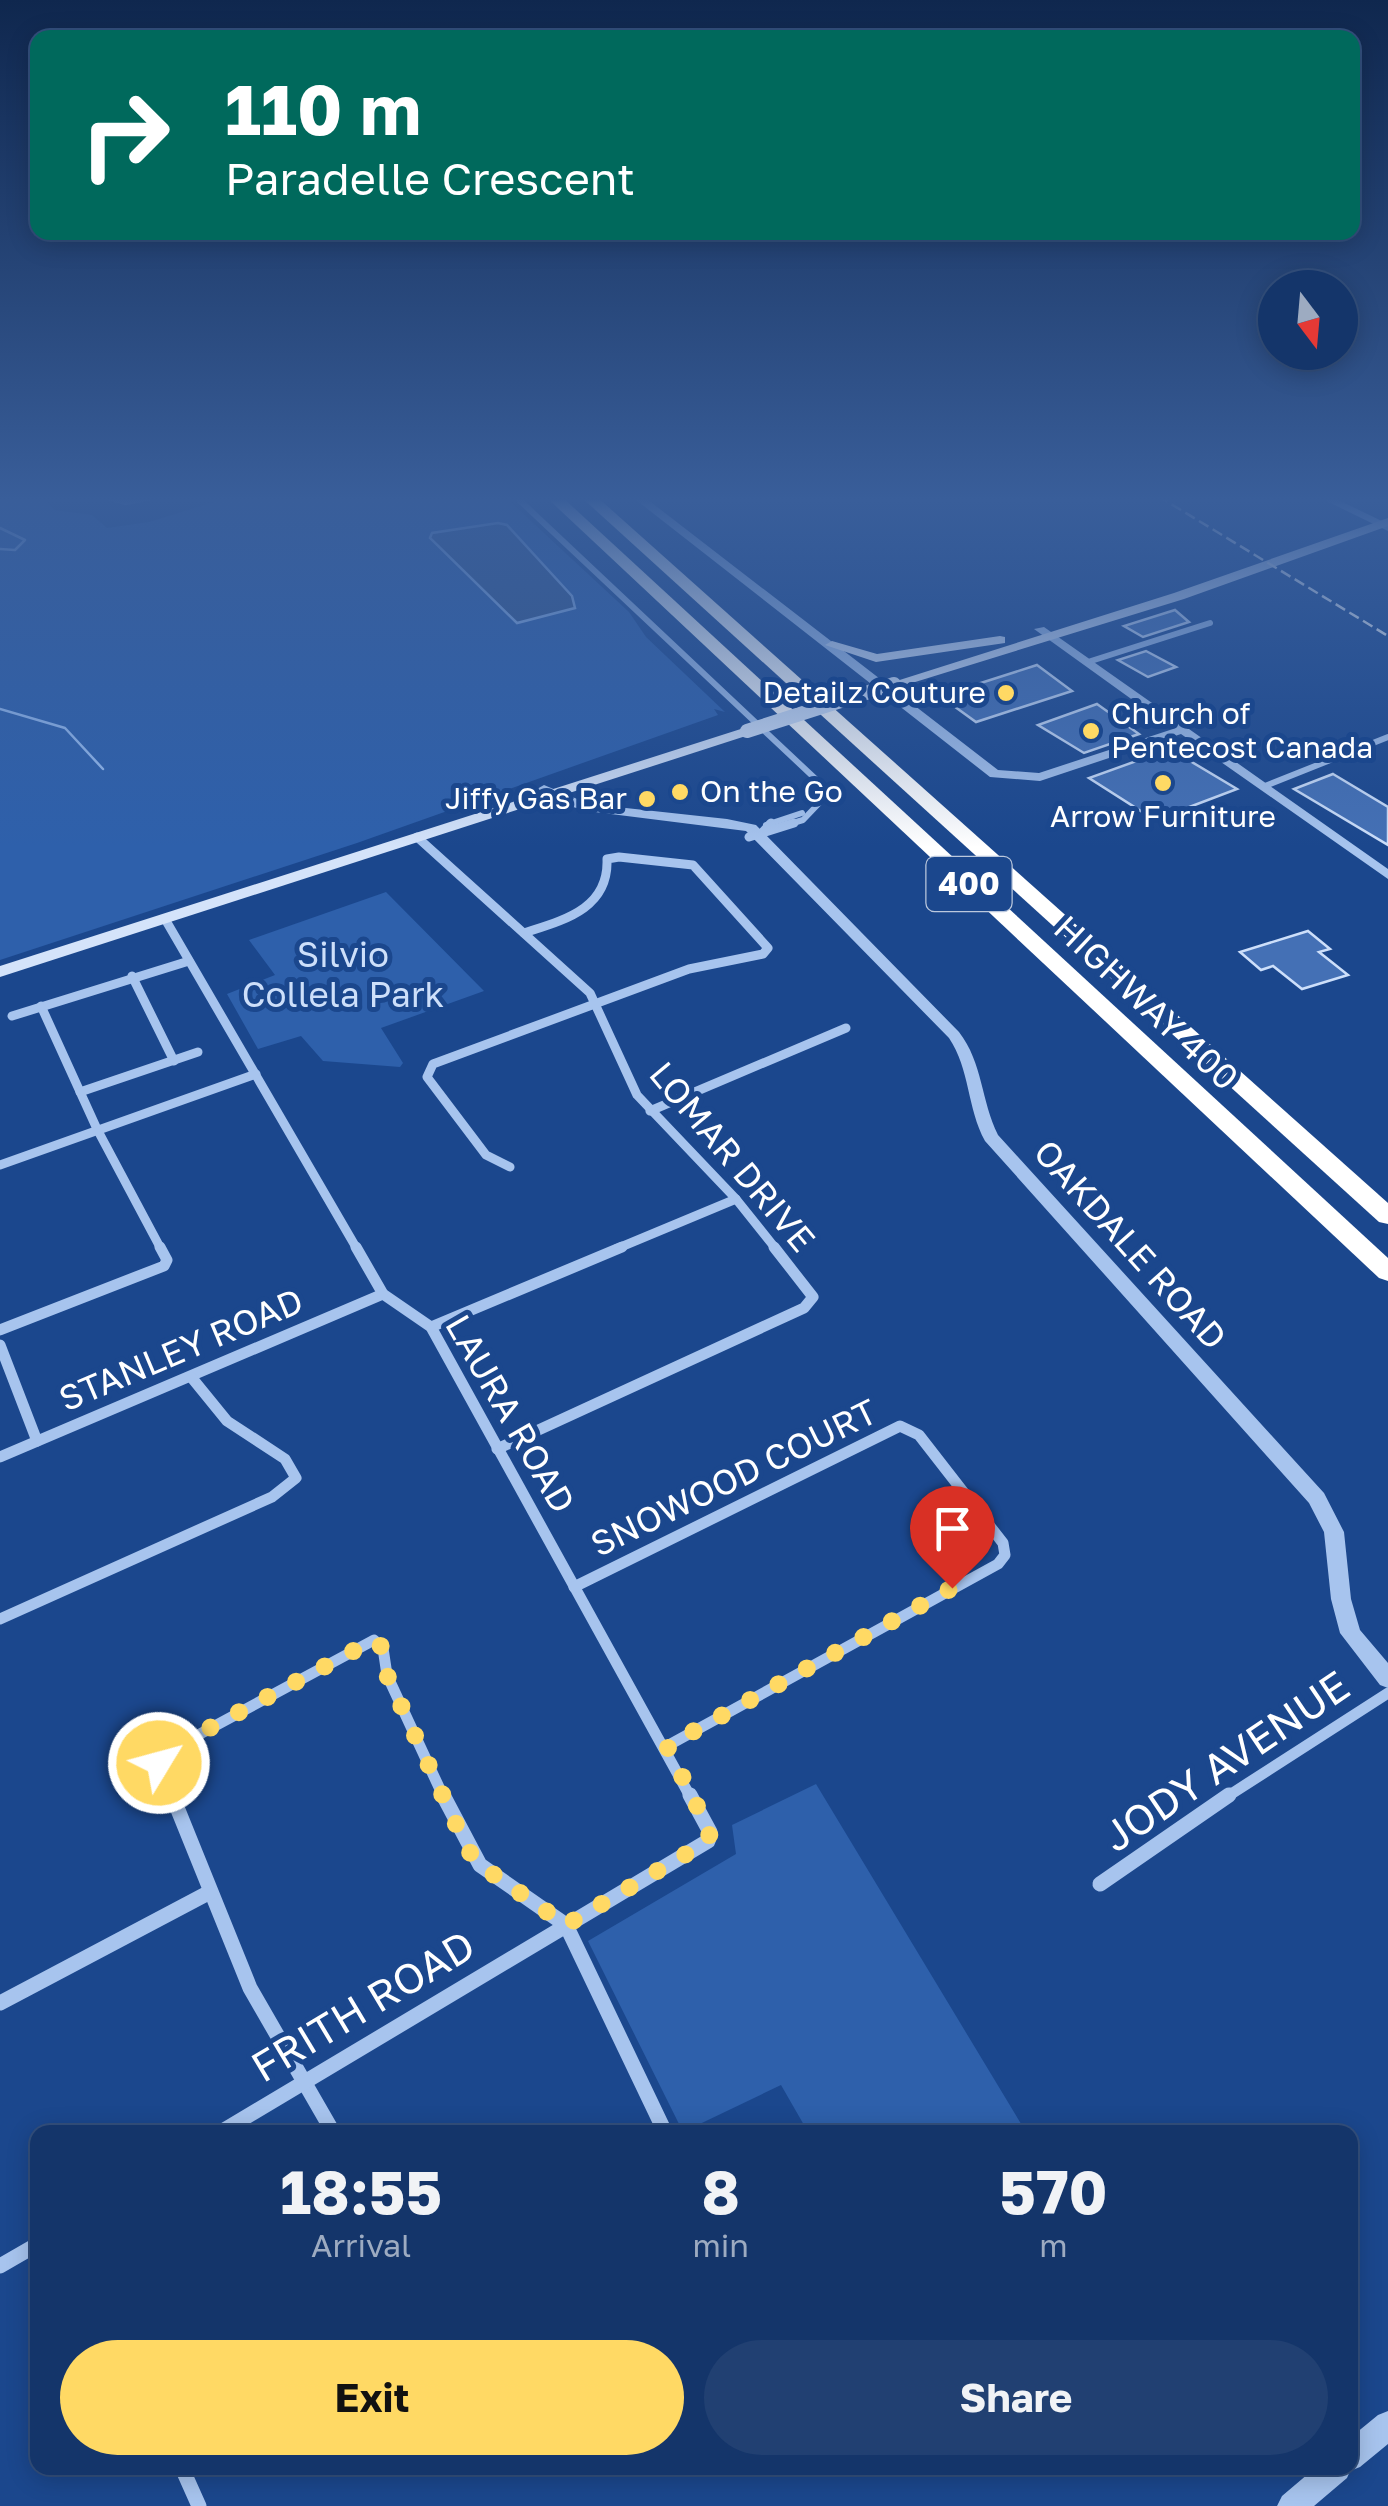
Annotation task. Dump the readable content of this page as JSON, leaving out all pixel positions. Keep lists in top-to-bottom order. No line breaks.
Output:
{"streets":{"highway":["400","HIGHWAY 400"],"street":["LOMAR DRIVE","OAKDALE ROAD","STANLEY ROAD","LAURA ROAD","SNOWOOD COURT","JODY AVENUE","FRITH ROAD"]},"crossings":[["LOMAR DRIVE","LAURA ROAD"],["STANLEY ROAD","LAURA ROAD"],["LAURA ROAD","SNOWOOD COURT"],["LAURA ROAD","FRITH ROAD"],["SNOWOOD COURT","FRITH ROAD"]],"parks":["Silvio Collela Park"],"places":["Detailz Couture","Church of Pentecost Canada","Arrow Furniture","On the Go","Jiffy Gas Bar"],"north":"bottom","page":{"turn":["110 m","Paradelle Crescent"],"eta":["18:55","Arrival","8","min","570","m"],"buttons":["Exit","Share"]}}
